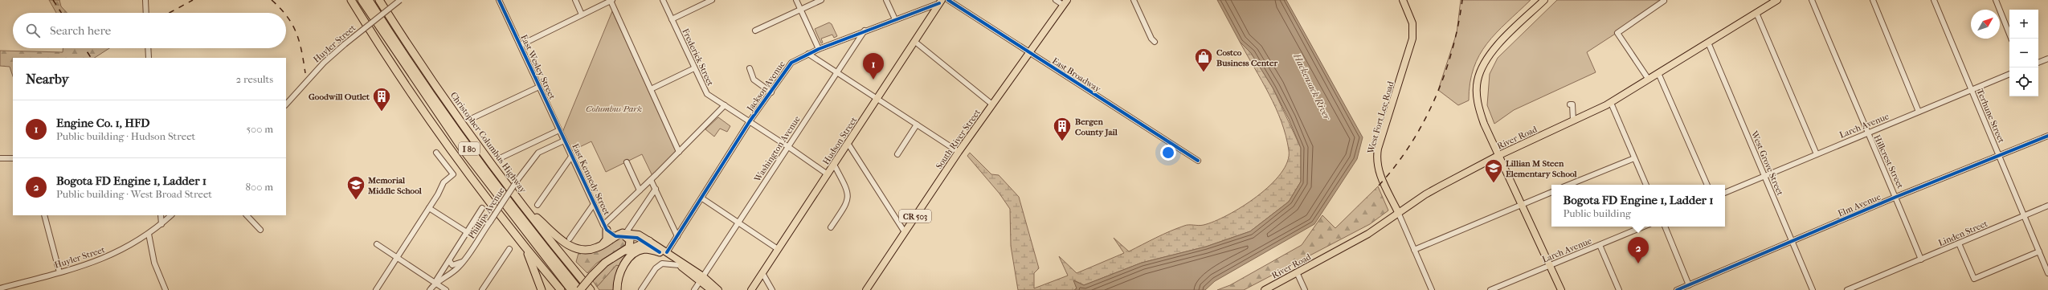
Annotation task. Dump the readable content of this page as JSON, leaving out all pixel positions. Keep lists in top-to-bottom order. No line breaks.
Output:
{"streets":{"highway":["Christopher Columbus Highway","I 80"],"main road":["West Fort Lee Road","River Road","South River Street","Hudson Street","East Kennedy Street","CR 503"],"street":["Huyler Street","Frederick Street","East Wesley Street","East Broadway","Jackson Avenue","Terhune Street","Larch Avenue","Washington Avenue","Hillcrest Street","West Grove Street","Elm Avenue","Phillips Avenue","Linden Street"]},"crossings":[["Frederick Street","Jackson Avenue"],["Frederick Street","Hudson Street"],["Frederick Street","Washington Avenue"],["East Wesley Street","East Kennedy Street"],["East Wesley Street","Phillips Avenue"],["East Broadway","South River Street"],["Jackson Avenue","Hudson Street"],["Jackson Avenue","Washington Avenue"],["Jackson Avenue","East Kennedy Street"],["Terhune Street","Larch Avenue"],["Terhune Street","Elm Avenue"],["Terhune Street","Linden Street"],["West Fort Lee Road","River Road"],["Larch Avenue","Hillcrest Street"],["Larch Avenue","West Grove Street"],["River Road","West Grove Street"],["Washington Avenue","East Kennedy Street"],["Hillcrest Street","Elm Avenue"],["Hillcrest Street","Linden Street"],["West Grove Street","Elm Avenue"],["East Kennedy Street","Phillips Avenue"]],"water":["Hackensack River"],"parks":["Columbus Park"],"places":{"shop":["Costco Business Center"],"building":["Goodwill Outlet","Bergen County Jail"],"school or university":["Lillian M Steen Elementary School","Memorial Middle School"]},"north":"top right","page":{"map_buttons":["+","−"],"search":"Search here","pins":["1","2"],"heading":["Nearby","2 results"],"list":[{"mark":"1","name":"Engine Co. 1, HFD","note":"Public building · Hudson Street","value":"500 m"},{"mark":"2","name":"Bogota FD Engine 1, Ladder 1","note":"Public building · West Broad Street","value":"800 m"}],"popup":["Bogota FD Engine 1, Ladder 1","Public building"]}}
